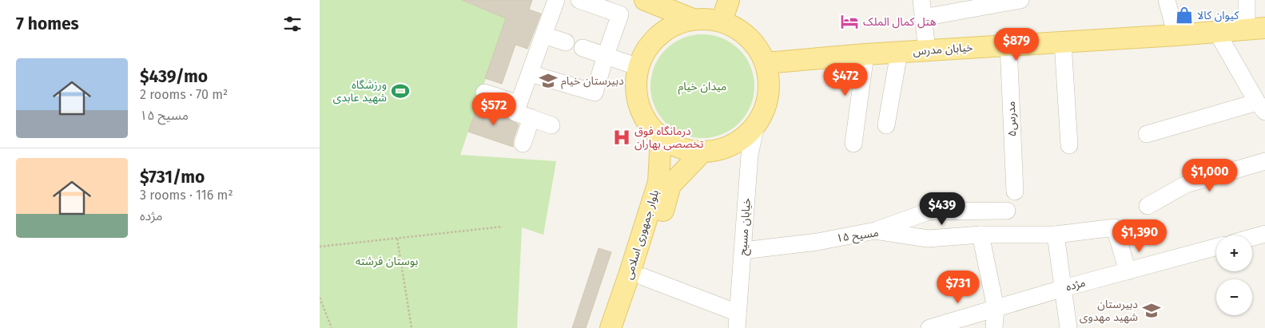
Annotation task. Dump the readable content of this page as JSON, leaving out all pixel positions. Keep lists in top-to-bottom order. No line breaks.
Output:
{"streets":{"main road":["خیابان مدرس","بلوار جمهوری اسلامی"],"street":["مدرس۵","خیابان مسیح","مسیح ۱۵","مژده"]},"crossings":[["خیابان مدرس","مدرس۵"],["خیابان مدرس","خیابان مسیح"],["خیابان مدرس","بلوار جمهوری اسلامی"],["خیابان مسیح","بلوار جمهوری اسلامی"],["خیابان مسیح","مسیح ۱۵"],["مسیح ۱۵","مژده"]],"parks":["میدان خیام","بوستان فرشته"],"places":{"shop":["کیوان کالا"],"hotel":["هتل کمال الملک"],"school or university":["دبیرستان خیام","دبیرستان شهید مهدوی"],"sports":["ورزشگاه شهید عابدی"],"hospital":["درمانگاه فوق تخصصی بهاران"]},"page":{"heading":"7 homes","price":["$879","$472","$572","$1,000","$439","$1,390","$731"],"list":[{"name":"$439/mo","note":"2 rooms · 70 m² · مسیح ۱۵"},{"name":"$731/mo","note":"3 rooms · 116 m² · مژده"}],"map_buttons":["+","−"]}}
